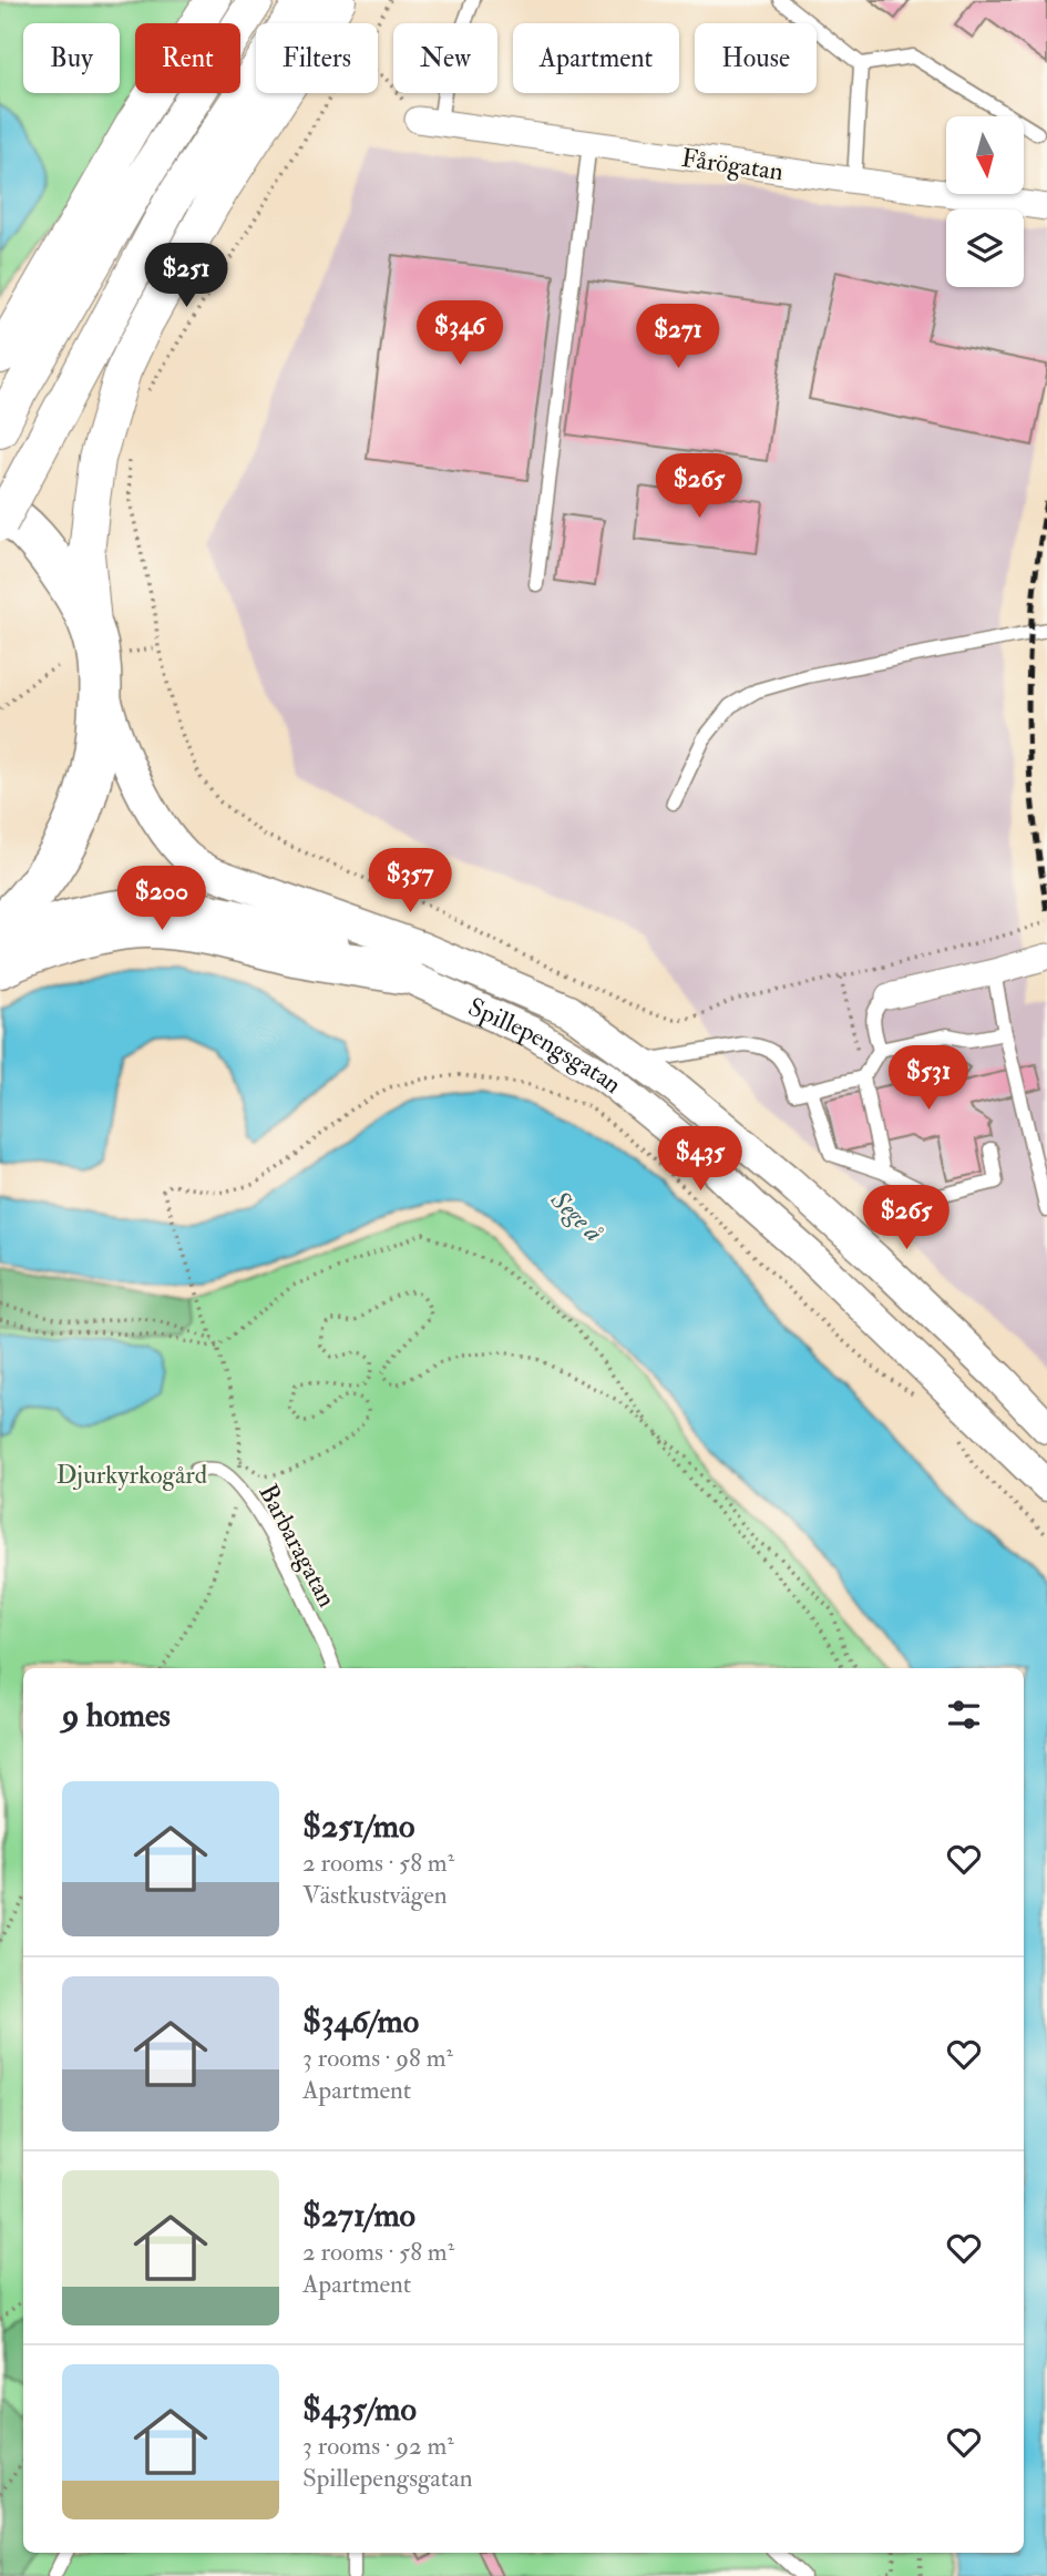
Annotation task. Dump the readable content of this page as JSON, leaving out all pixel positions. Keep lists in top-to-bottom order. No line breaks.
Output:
{"streets":{"street":["Fårögatan","Spillepengsgatan"],"lane":["Barbaragatan"]},"water":["Sege å"],"parks":["Djurkyrkogård"],"north":"bottom","page":{"chip":["Buy","Rent","Filters","New","Apartment","House"],"price":["$251","$346","$271","$265","$357","$200","$531","$435","$265"],"heading":"9 homes","list":[{"name":"$251/mo","note":"2 rooms · 58 m² · Västkustvägen"},{"name":"$346/mo","note":"3 rooms · 98 m² · Apartment"},{"name":"$271/mo","note":"2 rooms · 58 m² · Apartment"},{"name":"$435/mo","note":"3 rooms · 92 m² · Spillepengsgatan"}]}}
